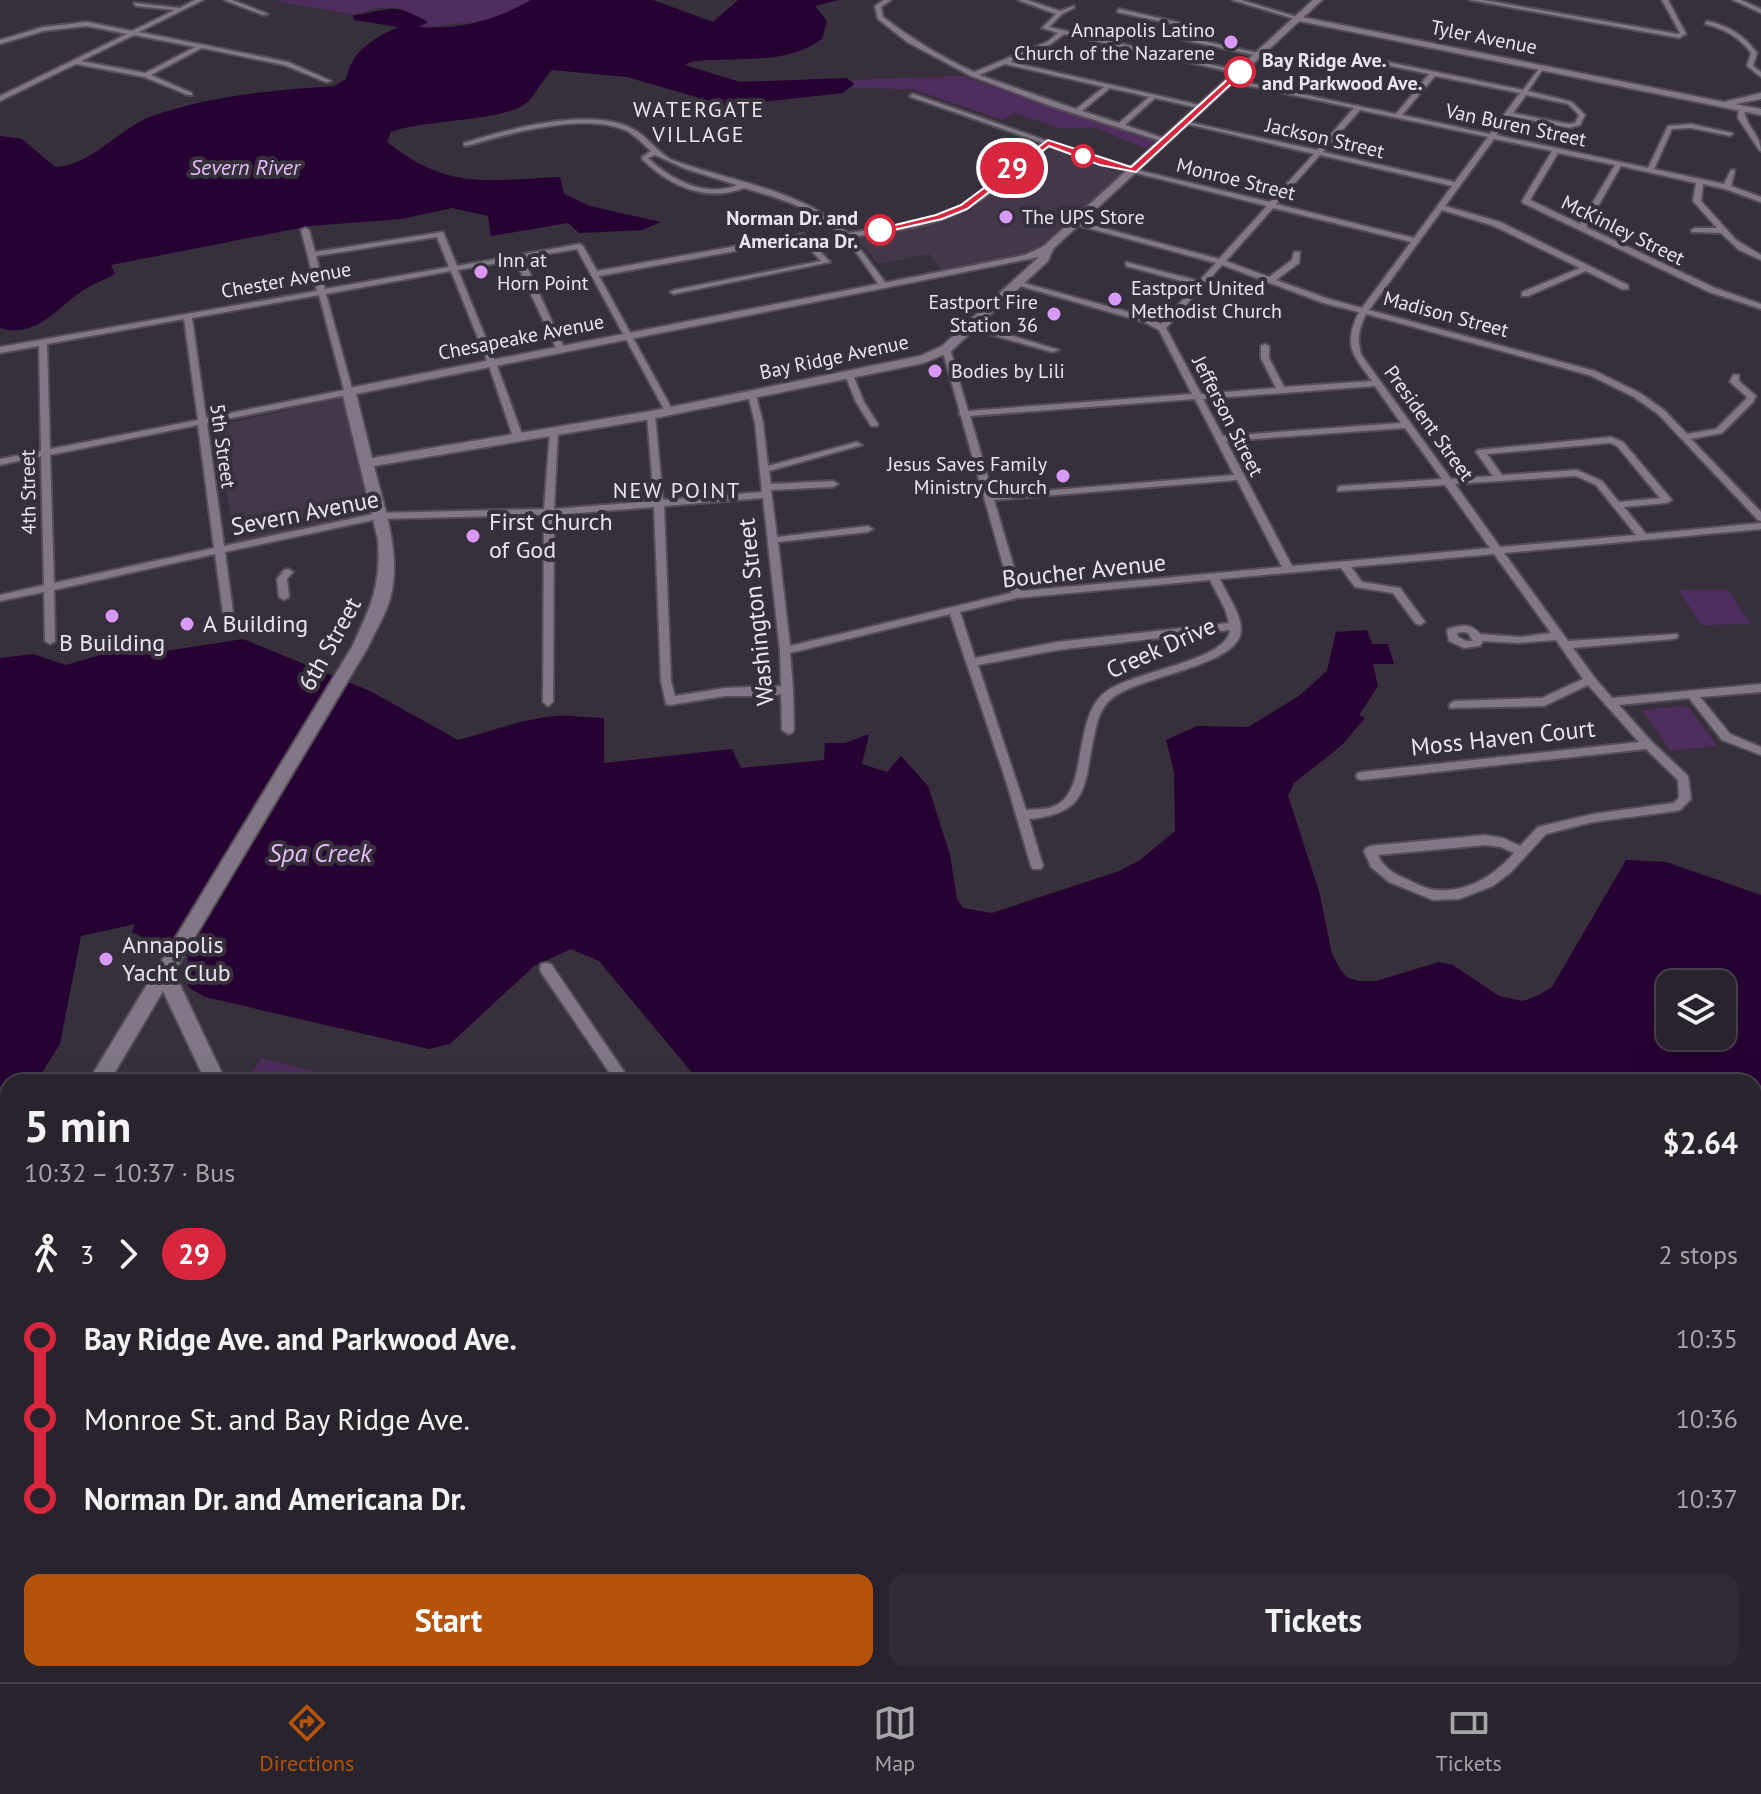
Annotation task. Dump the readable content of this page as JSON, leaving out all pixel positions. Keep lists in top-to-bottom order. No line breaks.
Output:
{"streets":{"main road":["Chesapeake Avenue","Bay Ridge Avenue","6th Street"],"street":["Tyler Avenue","Van Buren Street","Jackson Street","Monroe Street","McKinley Street","Chester Avenue","Madison Street","Jefferson Street","President Street","5th Street","4th Street","Severn Avenue","Boucher Avenue","Washington Street","Creek Drive","Moss Haven Court"]},"crossings":[["Tyler Avenue","Bay Ridge Avenue"],["Tyler Avenue","President Street"],["Van Buren Street","McKinley Street"],["Van Buren Street","Bay Ridge Avenue"],["Van Buren Street","President Street"],["Jackson Street","Bay Ridge Avenue"],["Jackson Street","President Street"],["Monroe Street","Bay Ridge Avenue"],["Monroe Street","President Street"],["Chester Avenue","5th Street"],["Chester Avenue","4th Street"],["Chester Avenue","6th Street"],["Madison Street","Bay Ridge Avenue"],["Madison Street","President Street"],["Chesapeake Avenue","Bay Ridge Avenue"],["Chesapeake Avenue","5th Street"],["Chesapeake Avenue","4th Street"],["Chesapeake Avenue","6th Street"],["Bay Ridge Avenue","Washington Street"],["Bay Ridge Avenue","6th Street"],["Jefferson Street","Boucher Avenue"],["President Street","Boucher Avenue"],["President Street","Moss Haven Court"],["5th Street","Severn Avenue"],["4th Street","Severn Avenue"],["Severn Avenue","Washington Street"],["Severn Avenue","6th Street"],["Boucher Avenue","Washington Street"],["Boucher Avenue","Creek Drive"]],"districts":["WATERGATE VILLAGE","NEW POINT"],"water":["Severn River","Spa Creek"],"places":["Annapolis Latino Church of the Nazarene","Bay Ridge Ave. and Parkwood Ave.","The UPS Store","Norman Dr. and Americana Dr.","Inn at Horn Point","Eastport United Methodist Church","Eastport Fire Station 36","Bodies by Lili","Jesus Saves Family Ministry Church","First Church of God","B Building","A Building","Annapolis Yacht Club"],"lines":["bus line 29"],"page":{"on_map":"29","heading":["5 min","10:32 – 10:37 · Bus","$2.64"],"legs":["3","29","2 stops"],"list":[{"name":"Bay Ridge Ave. and Parkwood Ave.","value":"10:35"},{"name":"Monroe St. and Bay Ridge Ave.","value":"10:36"},{"name":"Norman Dr. and Americana Dr.","value":"10:37"}],"buttons":["Start","Tickets"],"tabs":["Directions","Map","Tickets"]}}
